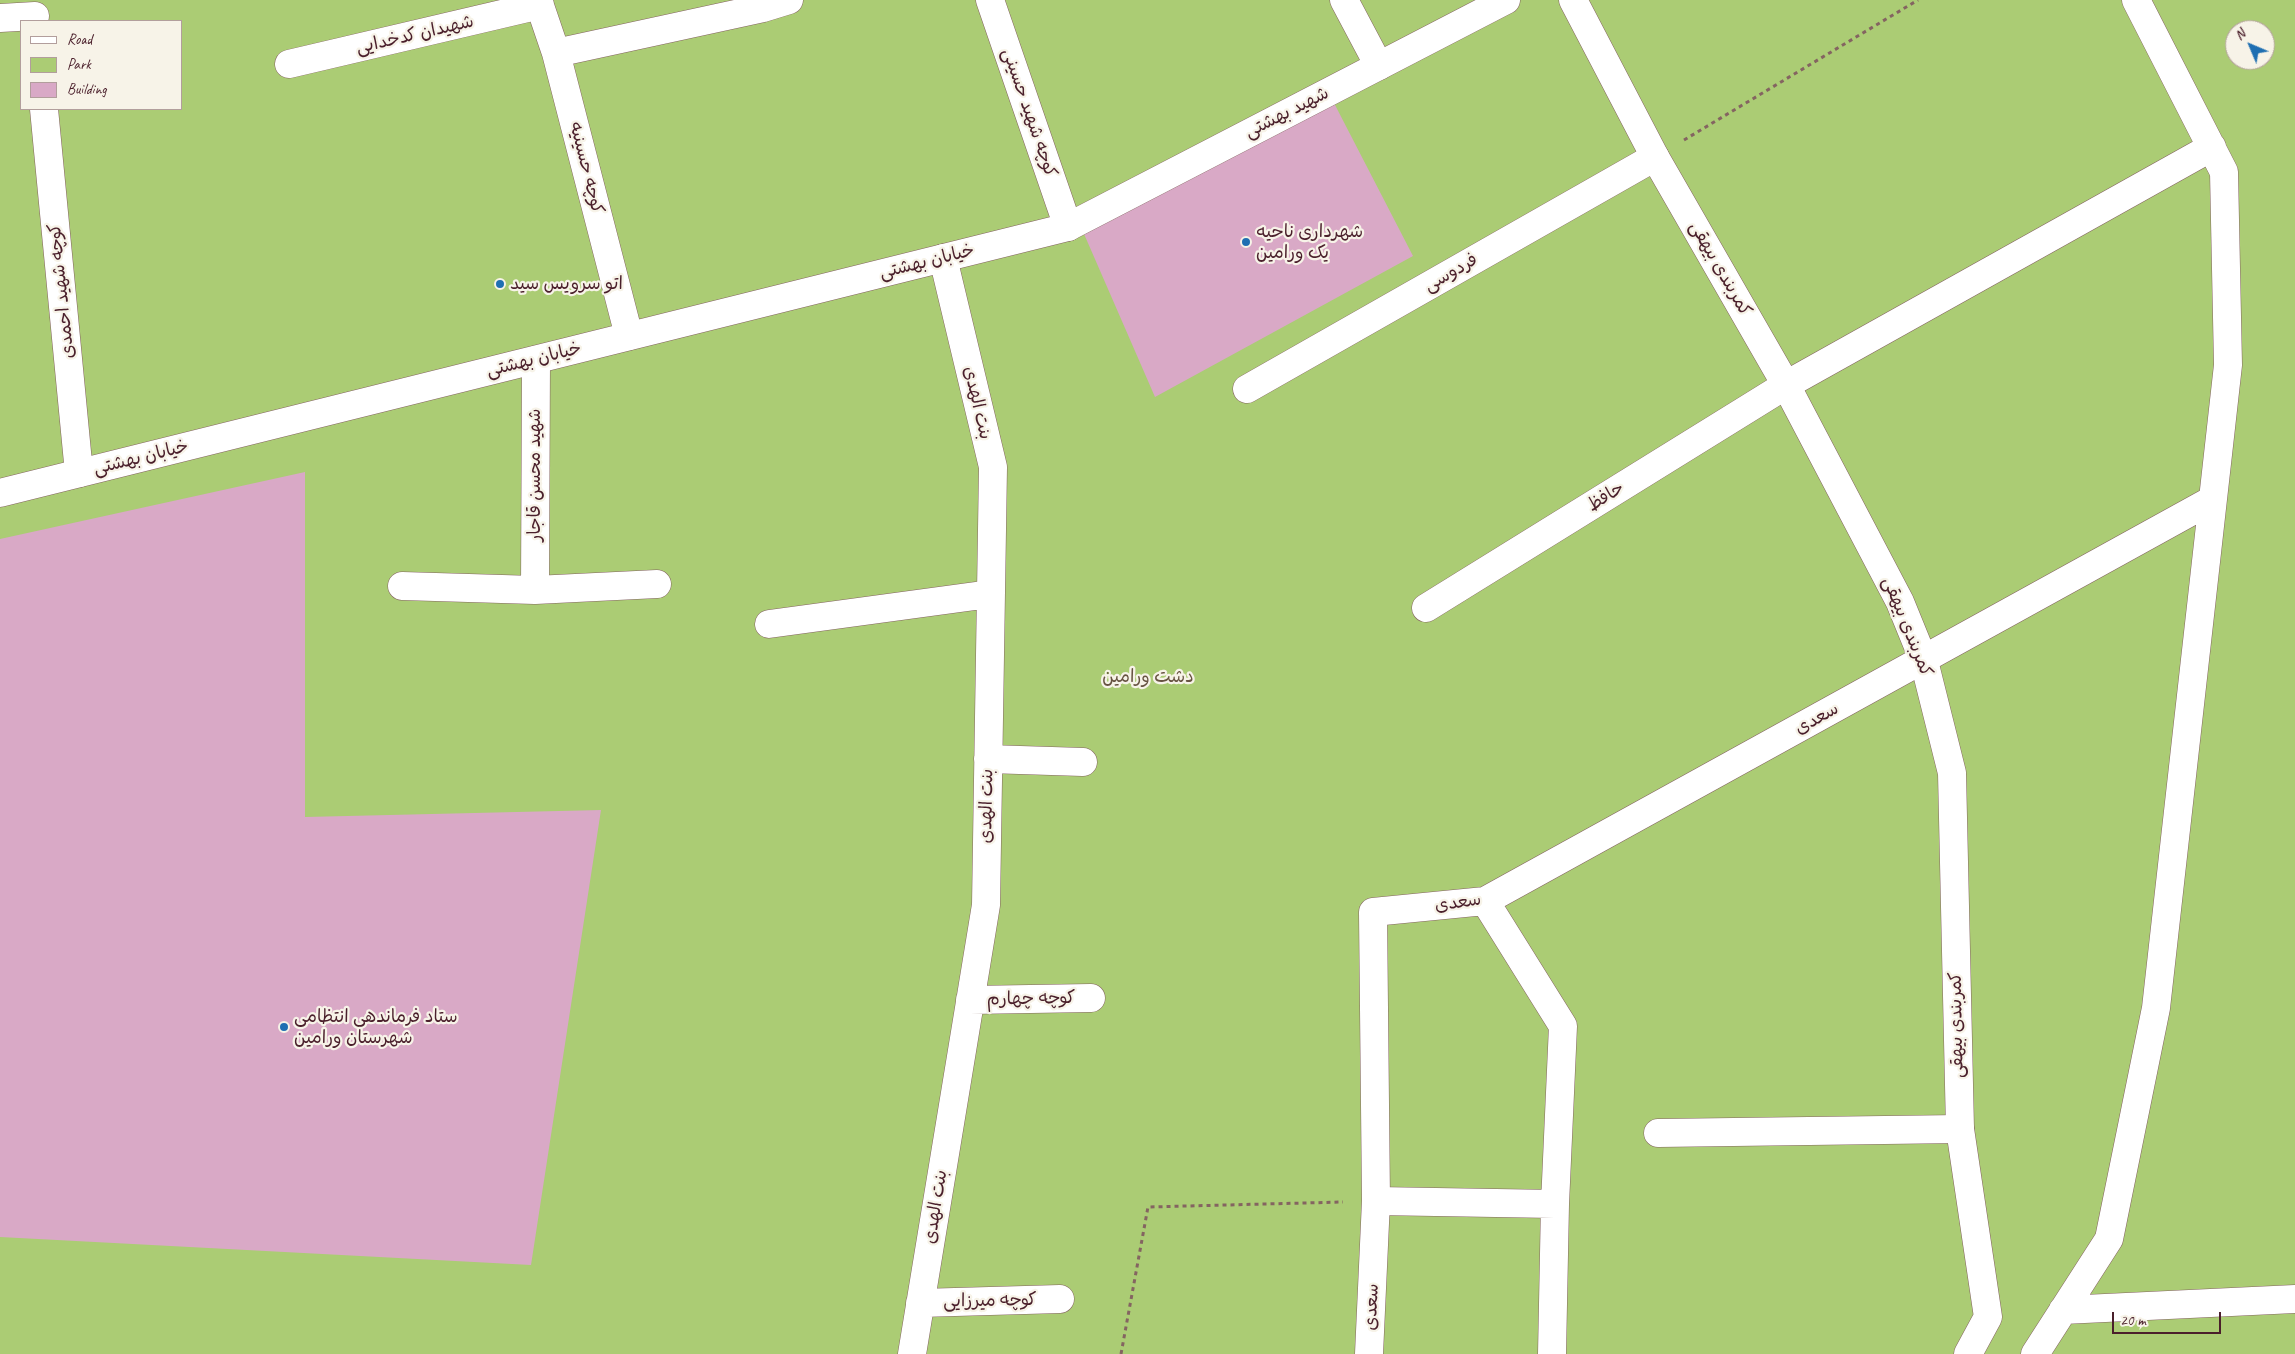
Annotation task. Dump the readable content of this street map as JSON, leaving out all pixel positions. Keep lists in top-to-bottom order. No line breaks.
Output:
{"streets":{"street":["شهیدان کدخدایی","کوچه شهید حسینی","شهید بهشتی","کوچه حسینیه","خیابان بهشتی","کمربندی بیهقی","فردوسی","کوچه شهید احمدی","بنت الهدی","شهید محسن قاجار","حافظ","سعدی","کوچه چهارم","کوچه میرزایی"]},"crossings":[["شهیدان کدخدایی","کوچه حسینیه"],["کوچه شهید حسینی","شهید بهشتی"],["کوچه شهید حسینی","خیابان بهشتی"],["شهید بهشتی","خیابان بهشتی"],["کوچه حسینیه","خیابان بهشتی"],["خیابان بهشتی","کوچه شهید احمدی"],["خیابان بهشتی","بنت الهدی"],["خیابان بهشتی","شهید محسن قاجار"],["کمربندی بیهقی","فردوسی"],["کمربندی بیهقی","حافظ"],["کمربندی بیهقی","سعدی"],["بنت الهدی","کوچه چهارم"],["بنت الهدی","کوچه میرزایی"]],"parks":["دشت ورامین"],"places":["شهرداری ناحیه یک ورامین","اتو سرویس سید","ستاد فرماندهی انتظامی شهرستان ورامین"],"legend":["Road","Park","Building"],"scale_bar":"20 m","north":"top left"}
